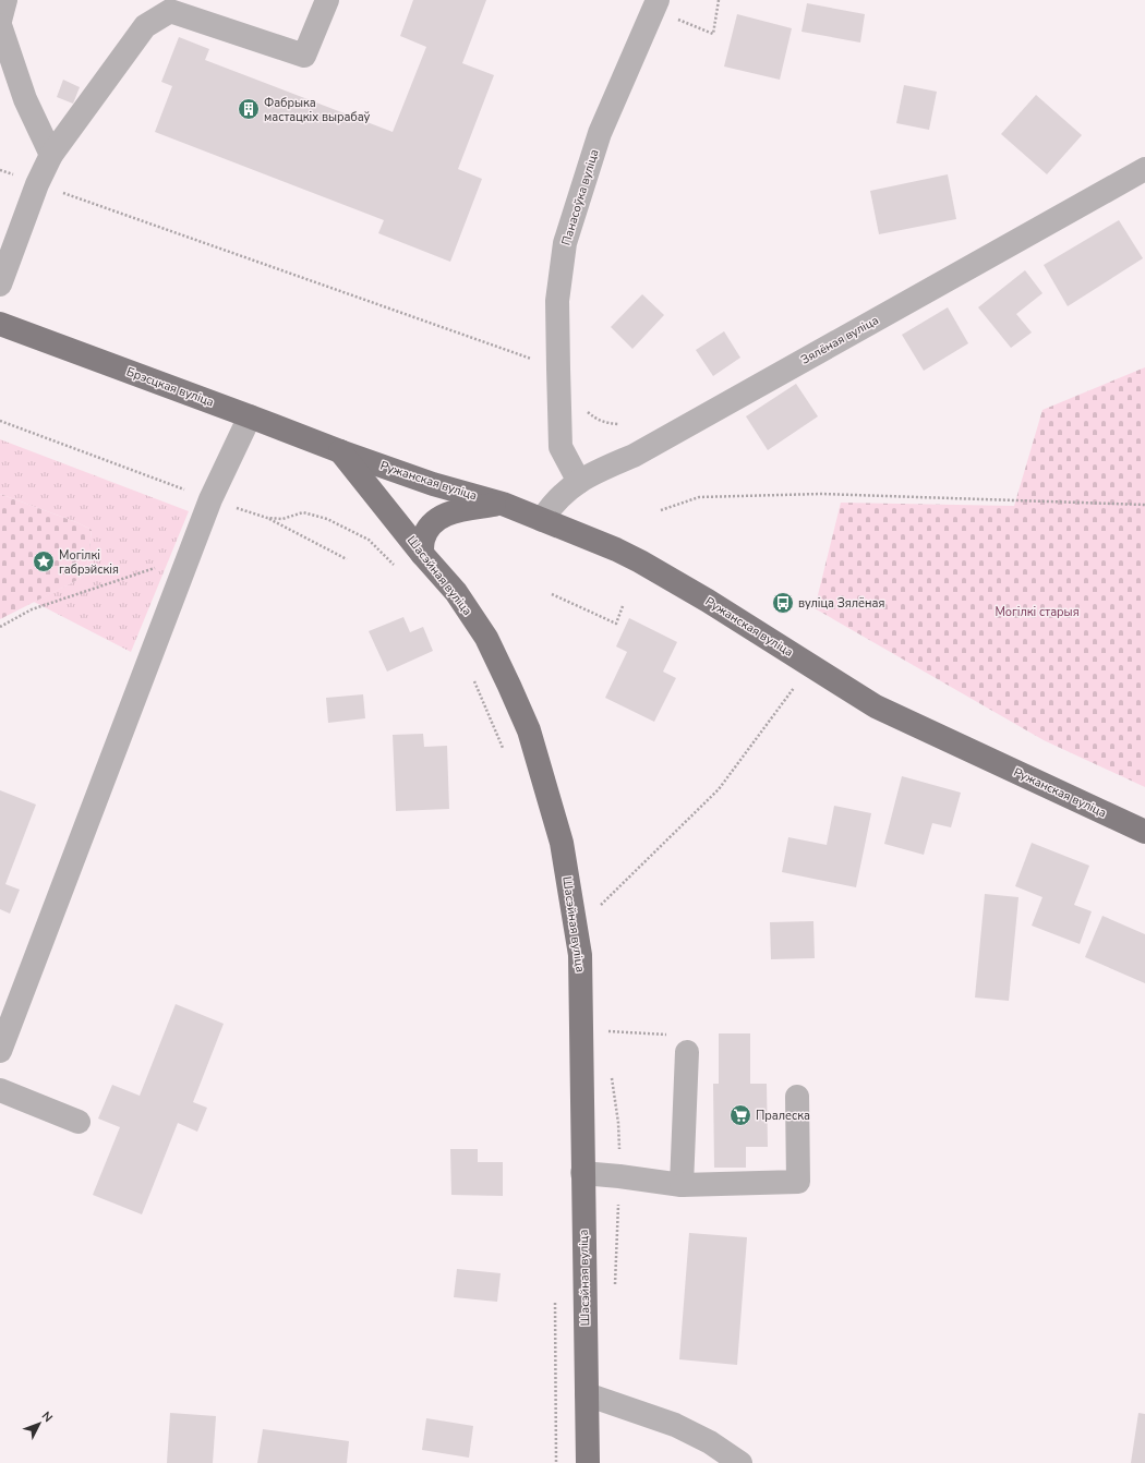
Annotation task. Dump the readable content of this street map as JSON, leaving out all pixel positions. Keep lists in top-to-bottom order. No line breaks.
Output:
{"streets":{"main road":["Брэсцкая вуліца","Ружанская вуліца","Шасэйная вуліца"],"street":["Панасоўка вуліца","Зялёная вуліца"]},"crossings":[["Панасоўка вуліца","Зялёная вуліца"],["Зялёная вуліца","Ружанская вуліца"],["Брэсцкая вуліца","Ружанская вуліца"],["Брэсцкая вуліца","Шасэйная вуліца"],["Ружанская вуліца","Шасэйная вуліца"]],"parks":["Могілкі старыя"],"places":{"building":["Фабрыка мастацкіх вырабаў"],"place":["Могілкі габрэйскія"],"bus stop":["вуліца Зялёная"],"supermarket":["Пралеска"]},"north":"top right"}
